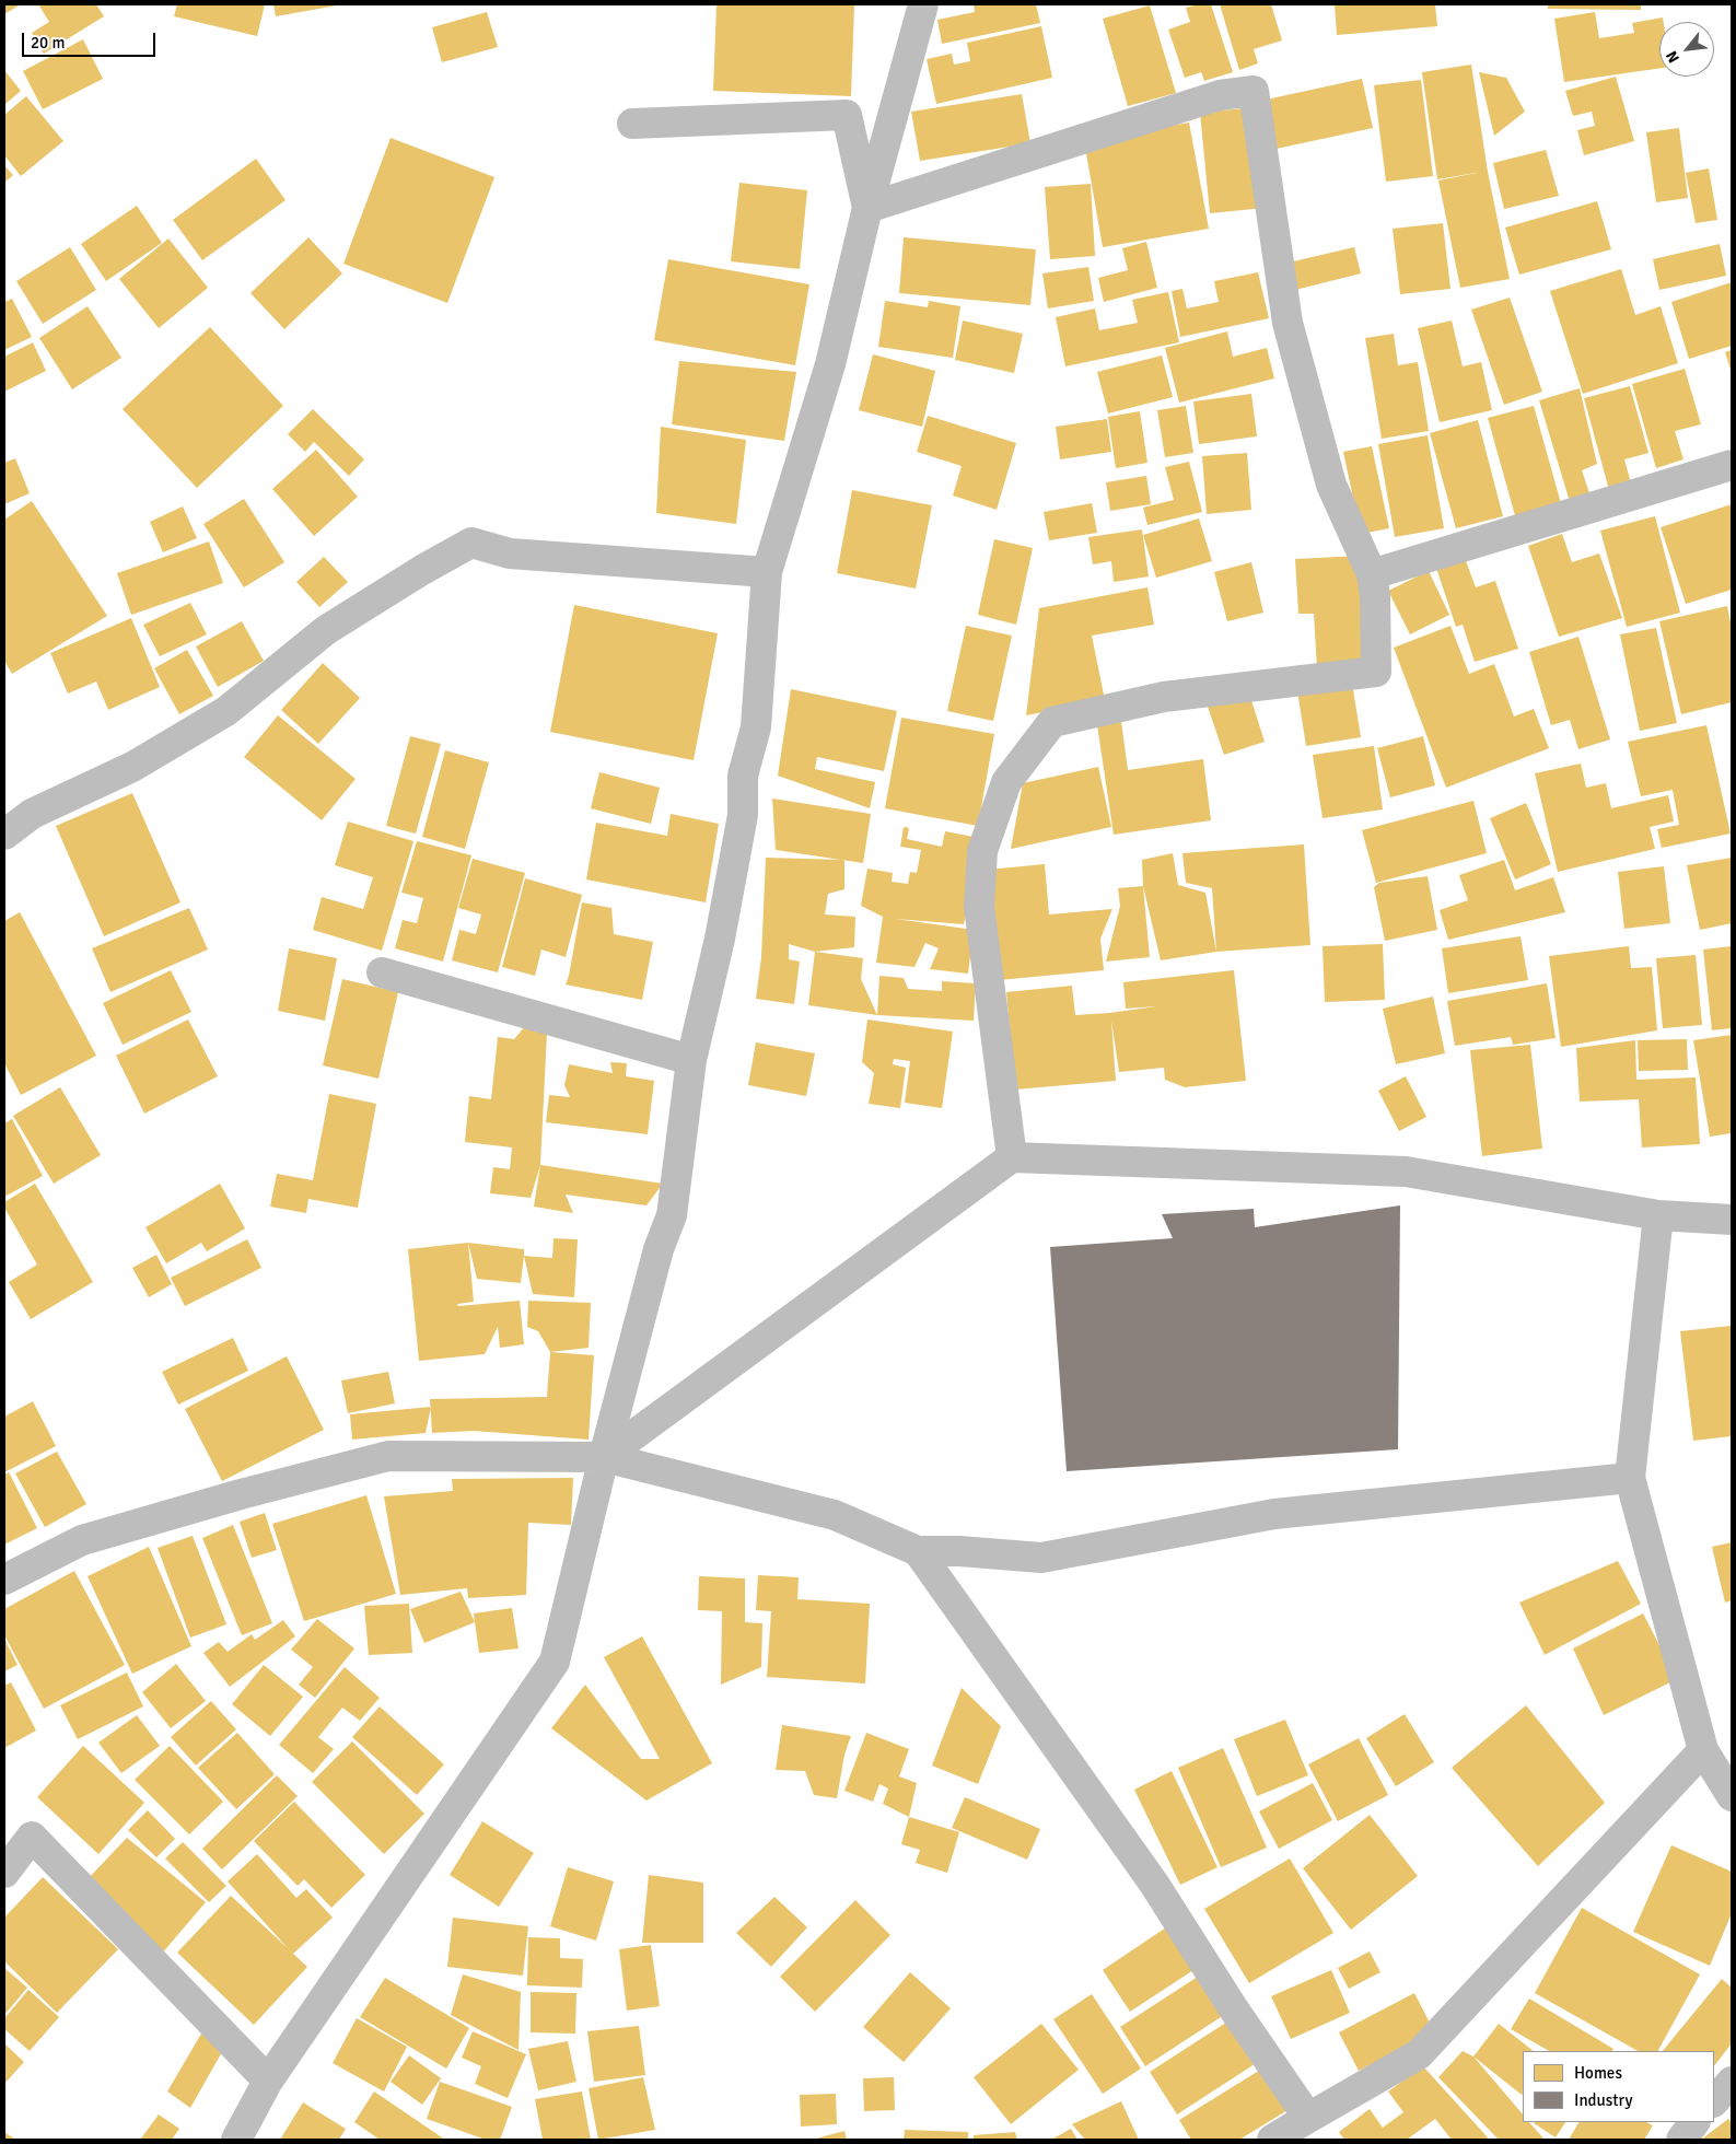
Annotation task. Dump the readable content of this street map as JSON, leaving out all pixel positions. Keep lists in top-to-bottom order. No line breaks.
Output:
{"legend":["Homes","Industry"],"scale_bar":"20 m","north":"bottom left"}
